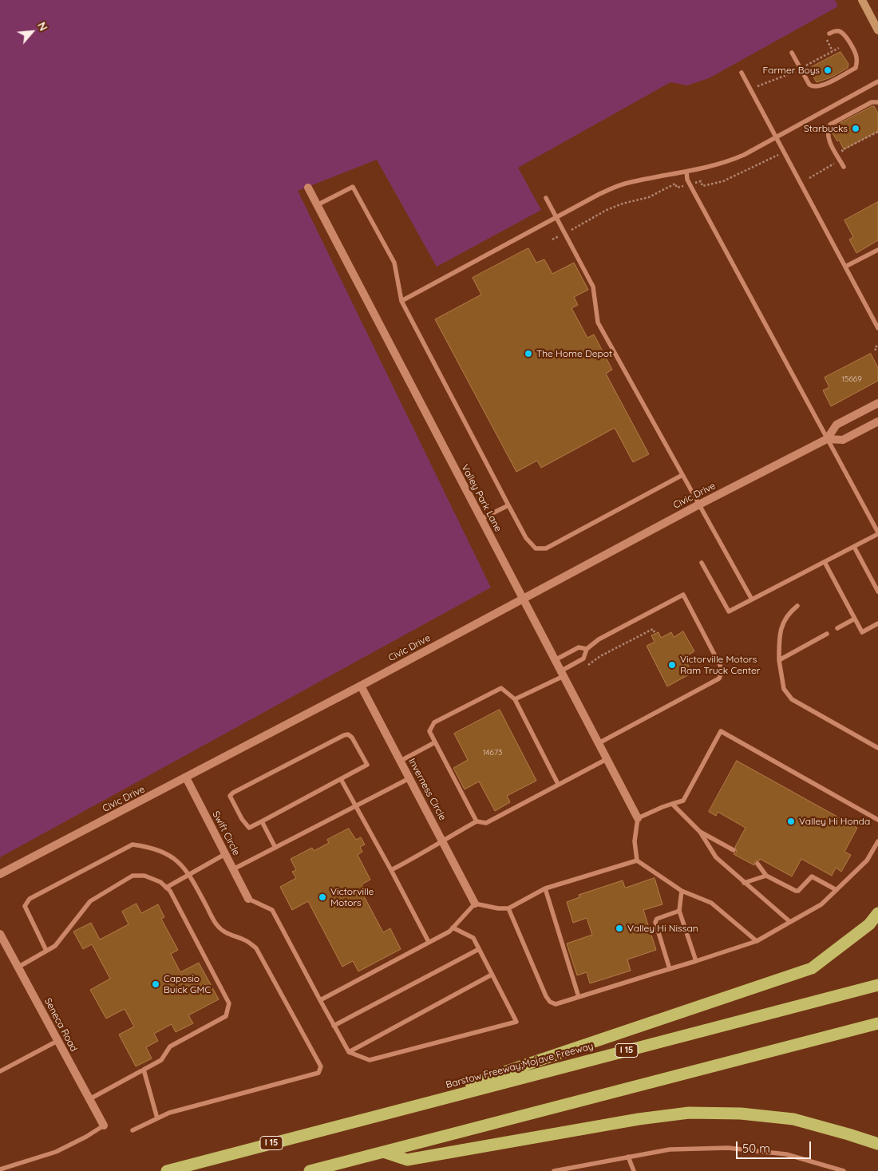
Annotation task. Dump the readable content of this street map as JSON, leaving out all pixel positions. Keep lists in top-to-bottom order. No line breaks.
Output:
{"streets":{"highway":["I 15","Barstow Freeway;Mojave Freeway"],"street":["Civic Drive","Valley Park Lane","Inverness Circle","Swift Circle","Seneca Road"]},"crossings":[["Civic Drive","Valley Park Lane"],["Civic Drive","Inverness Circle"],["Civic Drive","Swift Circle"]],"places":["Farmer Boys","Starbucks","The Home Depot","Victorville Motors Ram Truck Center","Valley Hi Honda","Victorville Motors","Valley Hi Nissan","Caposio Buick GMC"],"house_numbers":["15669","14673"],"scale_bar":"50 m","north":"top right"}
